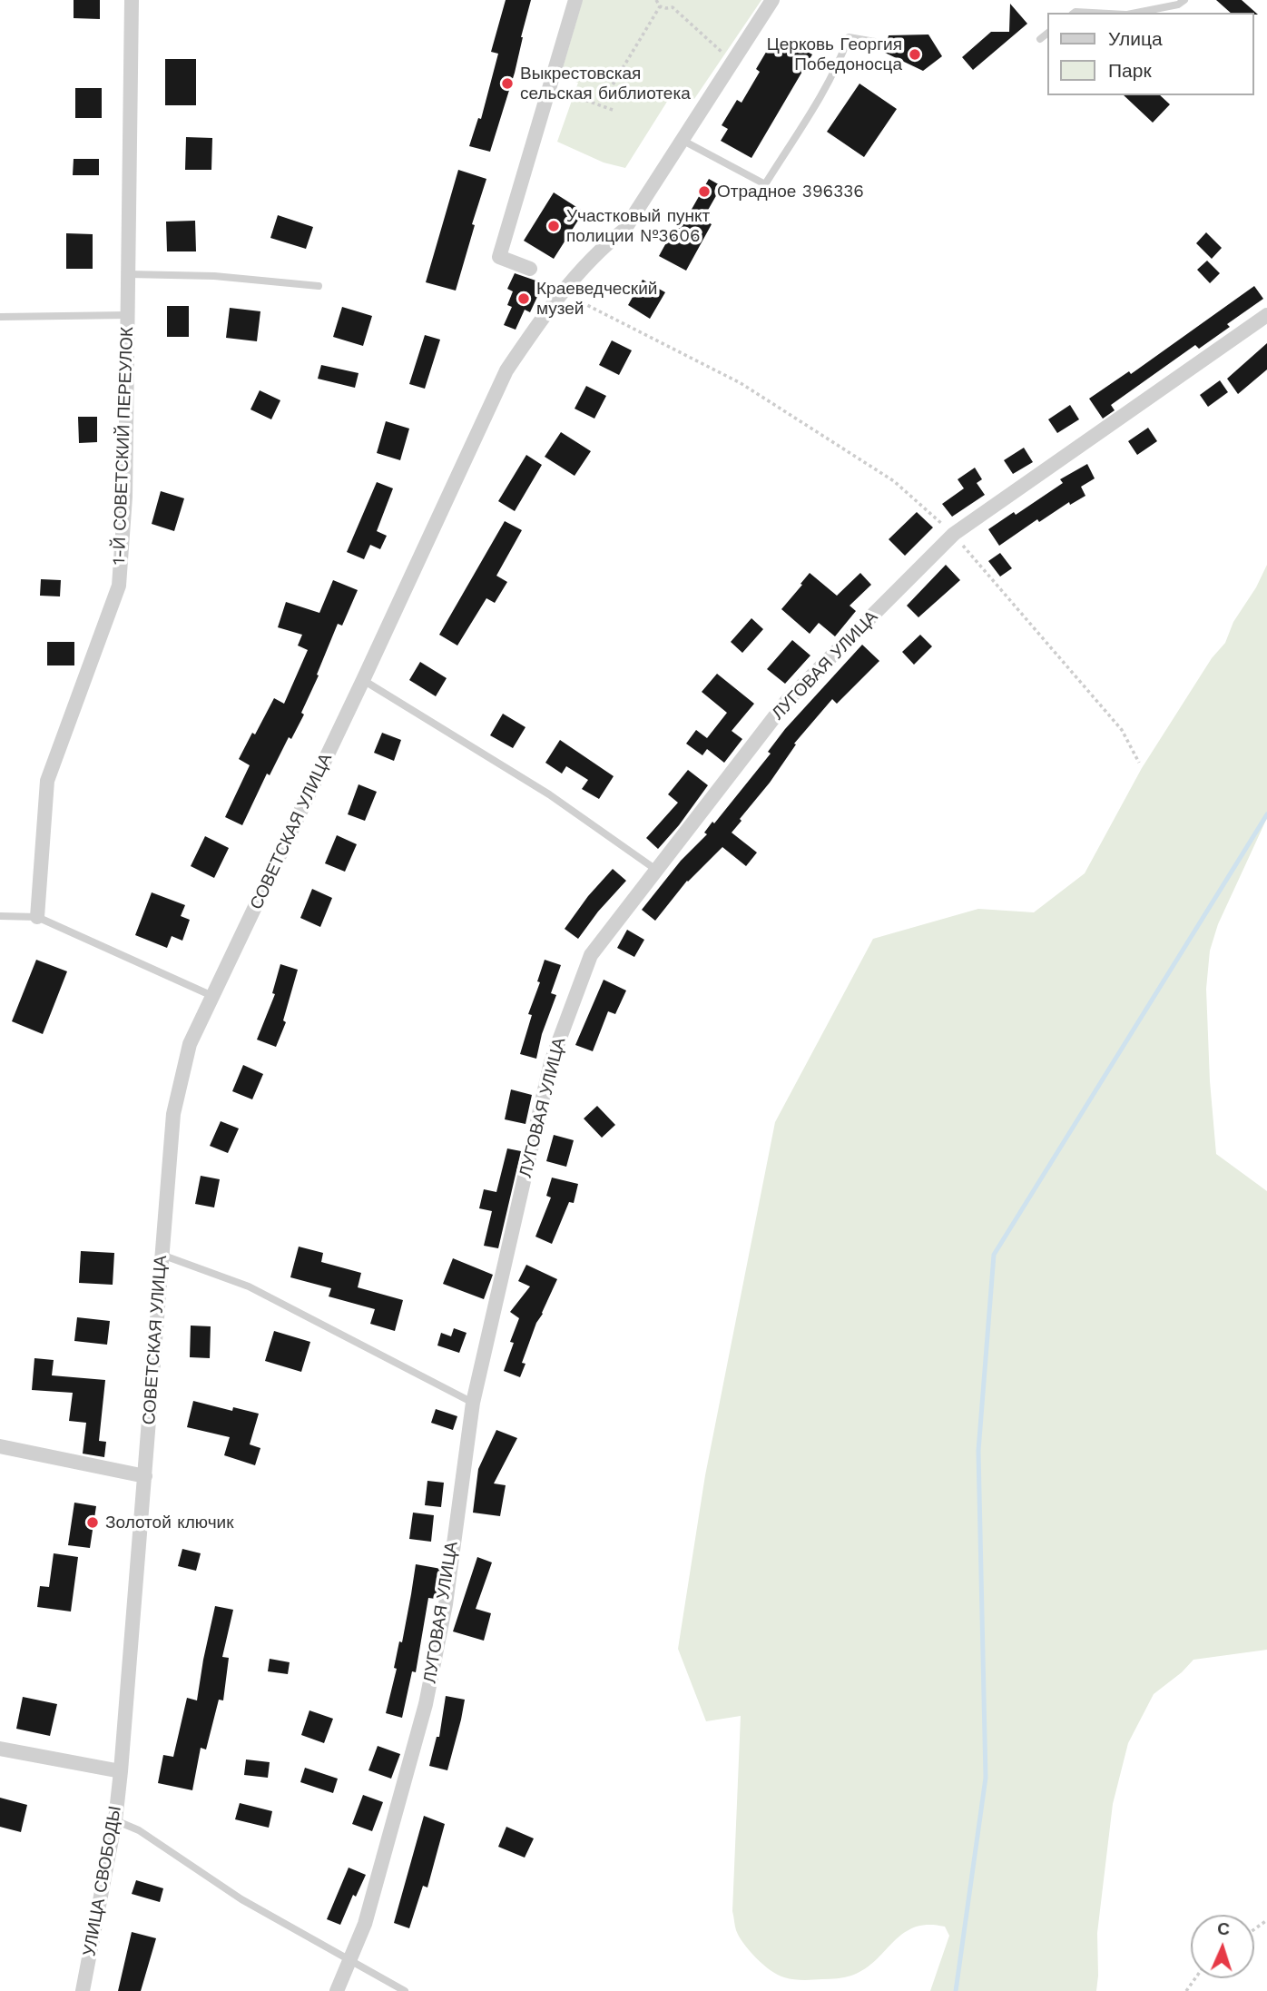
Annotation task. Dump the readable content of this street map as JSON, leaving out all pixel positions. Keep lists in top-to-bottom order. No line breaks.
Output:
{"streets":{"street":["1-Й СОВЕТСКИЙ ПЕРЕУЛОК","ЛУГОВАЯ УЛИЦА","СОВЕТСКАЯ УЛИЦА","УЛИЦА СВОБОДЫ"]},"crossings":[["СОВЕТСКАЯ УЛИЦА","УЛИЦА СВОБОДЫ"]],"places":["Церковь Георгия Победоносца","Выкрестовская сельская библиотека","Отрадное 396336","Участковый пункт полиции №3606","Краеведческий музей","Золотой ключик"],"legend":["Улица","Парк"],"north":"top"}
